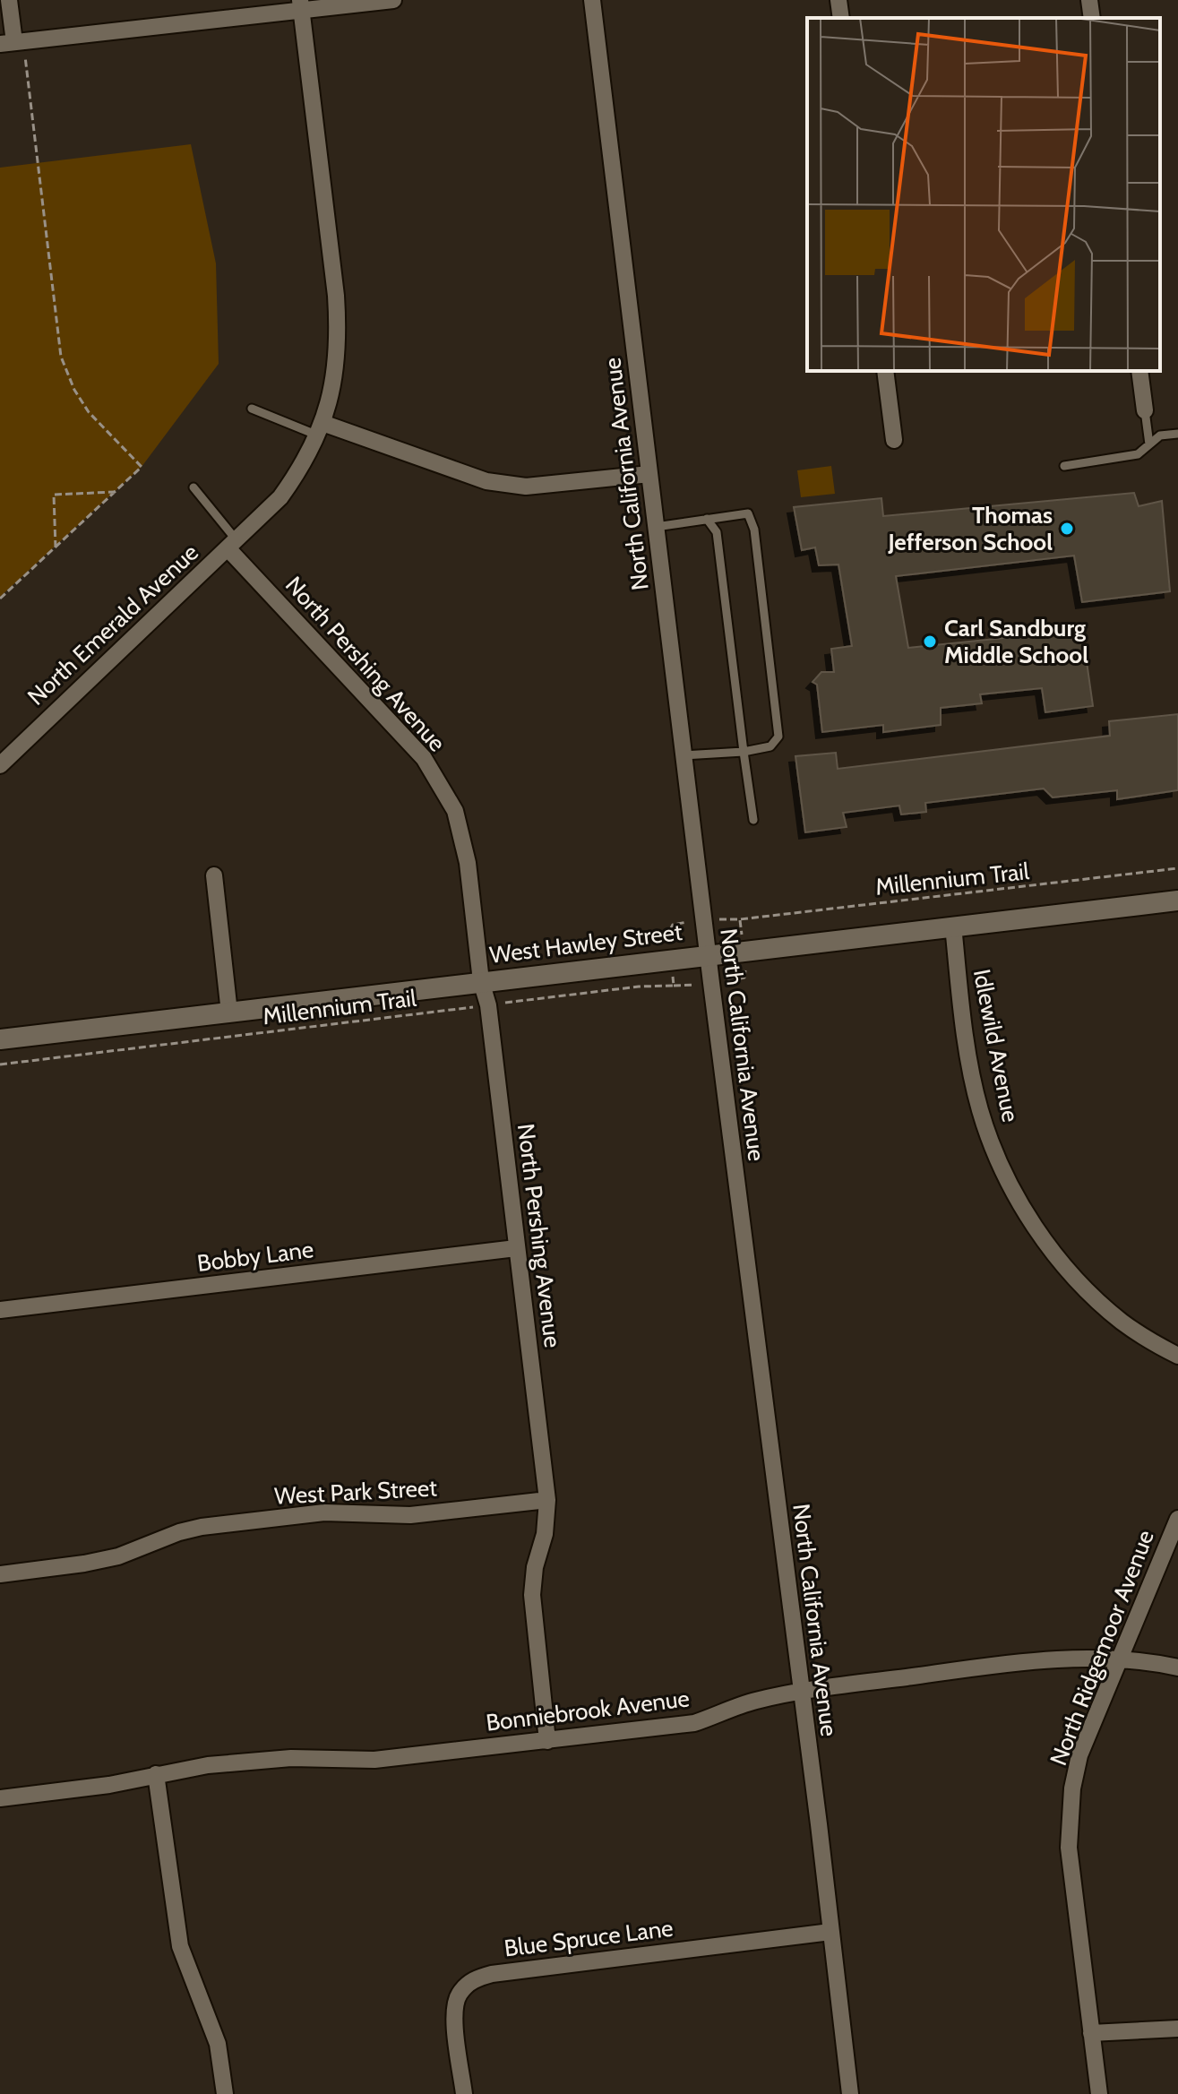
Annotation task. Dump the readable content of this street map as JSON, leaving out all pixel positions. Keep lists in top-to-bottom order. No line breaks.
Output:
{"streets":{"street":["North California Avenue","North Emerald Avenue","North Pershing Avenue","West Hawley Street","Idlewild Avenue","Bobby Lane","West Park Street","North Ridgemoor Avenue","Bonniebrook Avenue","Blue Spruce Lane"],"path":["Millennium Trail"]},"crossings":[["North California Avenue","West Hawley Street"],["North California Avenue","Bonniebrook Avenue"],["North California Avenue","Blue Spruce Lane"],["North Emerald Avenue","North Pershing Avenue"],["North Pershing Avenue","Millennium Trail"],["North Pershing Avenue","West Hawley Street"],["North Pershing Avenue","Bobby Lane"],["North Pershing Avenue","West Park Street"],["North Pershing Avenue","Bonniebrook Avenue"],["West Hawley Street","Idlewild Avenue"],["North Ridgemoor Avenue","Bonniebrook Avenue"]],"places":["Thomas Jefferson School","Carl Sandburg Middle School"]}
